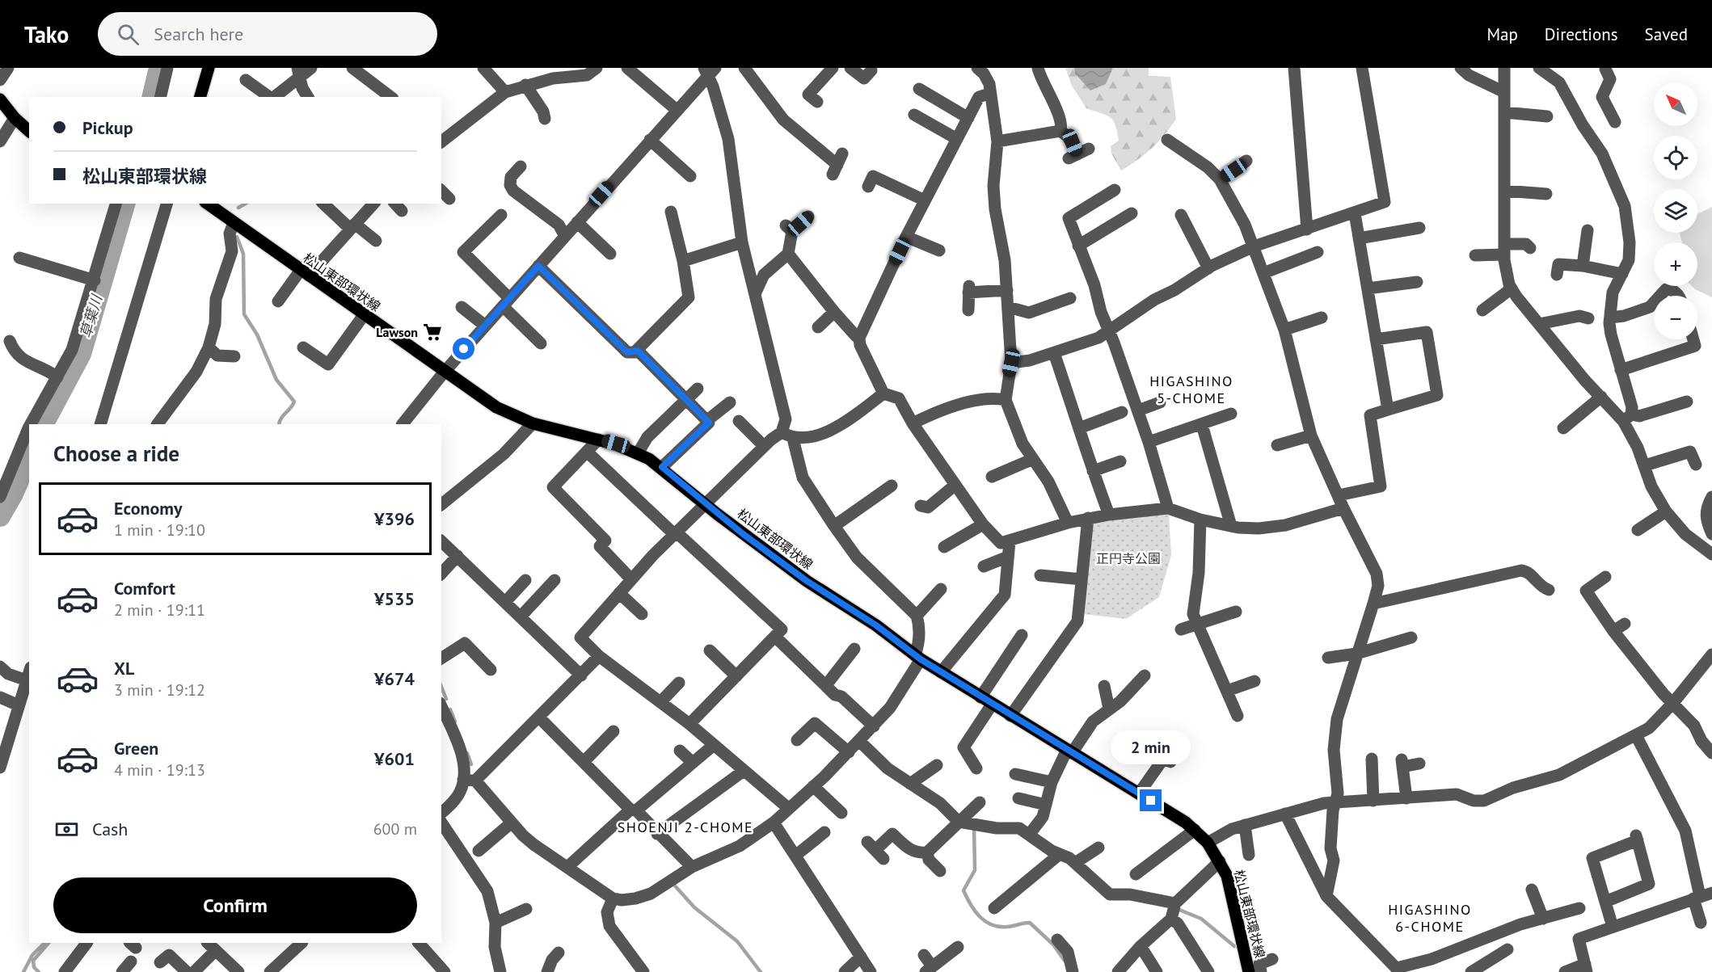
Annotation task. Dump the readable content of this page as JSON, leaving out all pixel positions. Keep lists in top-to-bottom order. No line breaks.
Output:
{"streets":{"main road":["松山東部環状線"]},"districts":["HIGASHINO 5-CHOME","SHOENJI 2-CHOME","HIGASHINO 6-CHOME"],"water":["草葉川"],"parks":["正円寺公園"],"places":{"supermarket":["Lawson"]},"north":"top left","page":{"header":"Tako","search":"Search here","nav":["Map","Directions","Saved"],"map_buttons":["+","−"],"banner":["Pickup","松山東部環状線"],"heading":"Choose a ride","list":[{"name":"Economy","note":"1 min · 19:10","value":"¥396"},{"name":"Comfort","note":"2 min · 19:11","value":"¥535"},{"name":"XL","note":"3 min · 19:12","value":"¥674"},{"name":"Green","note":"4 min · 19:13","value":"¥601"}],"bubble":"2 min","pay":["Cash","600 m"],"buttons":"Confirm"}}
